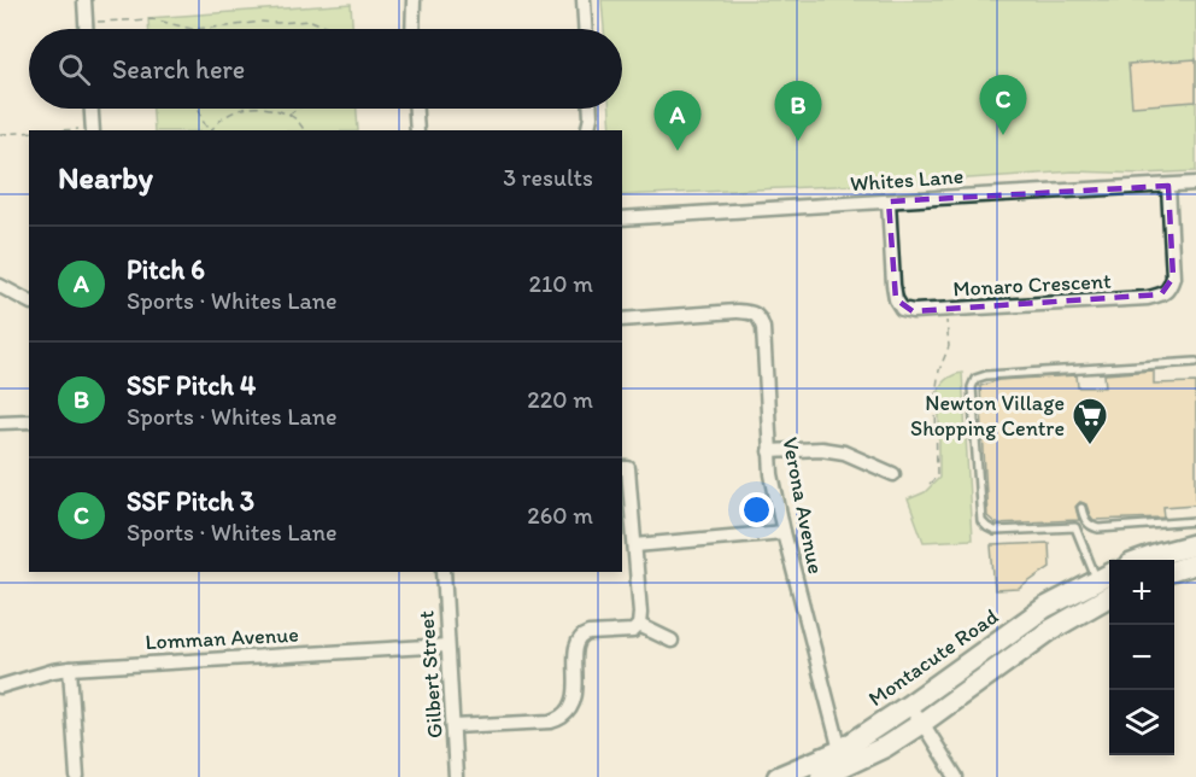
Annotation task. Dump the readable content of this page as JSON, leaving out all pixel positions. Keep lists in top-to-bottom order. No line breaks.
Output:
{"streets":{"main road":["Montacute Road"],"street":["Whites Lane","Monaro Crescent","Verona Avenue","Lomman Avenue","Gilbert Street"]},"crossings":[["Whites Lane","Monaro Crescent"],["Verona Avenue","Montacute Road"],["Lomman Avenue","Gilbert Street"]],"places":{"supermarket":["Newton Village Shopping Centre"]},"page":{"search":"Search here","pins":["C","B","A"],"heading":["Nearby","3 results"],"list":[{"mark":"A","name":"Pitch 6","note":"Sports · Whites Lane","value":"210 m"},{"mark":"B","name":"SSF Pitch 4","note":"Sports · Whites Lane","value":"220 m"},{"mark":"C","name":"SSF Pitch 3","note":"Sports · Whites Lane","value":"260 m"}],"map_buttons":["+","−"]}}
